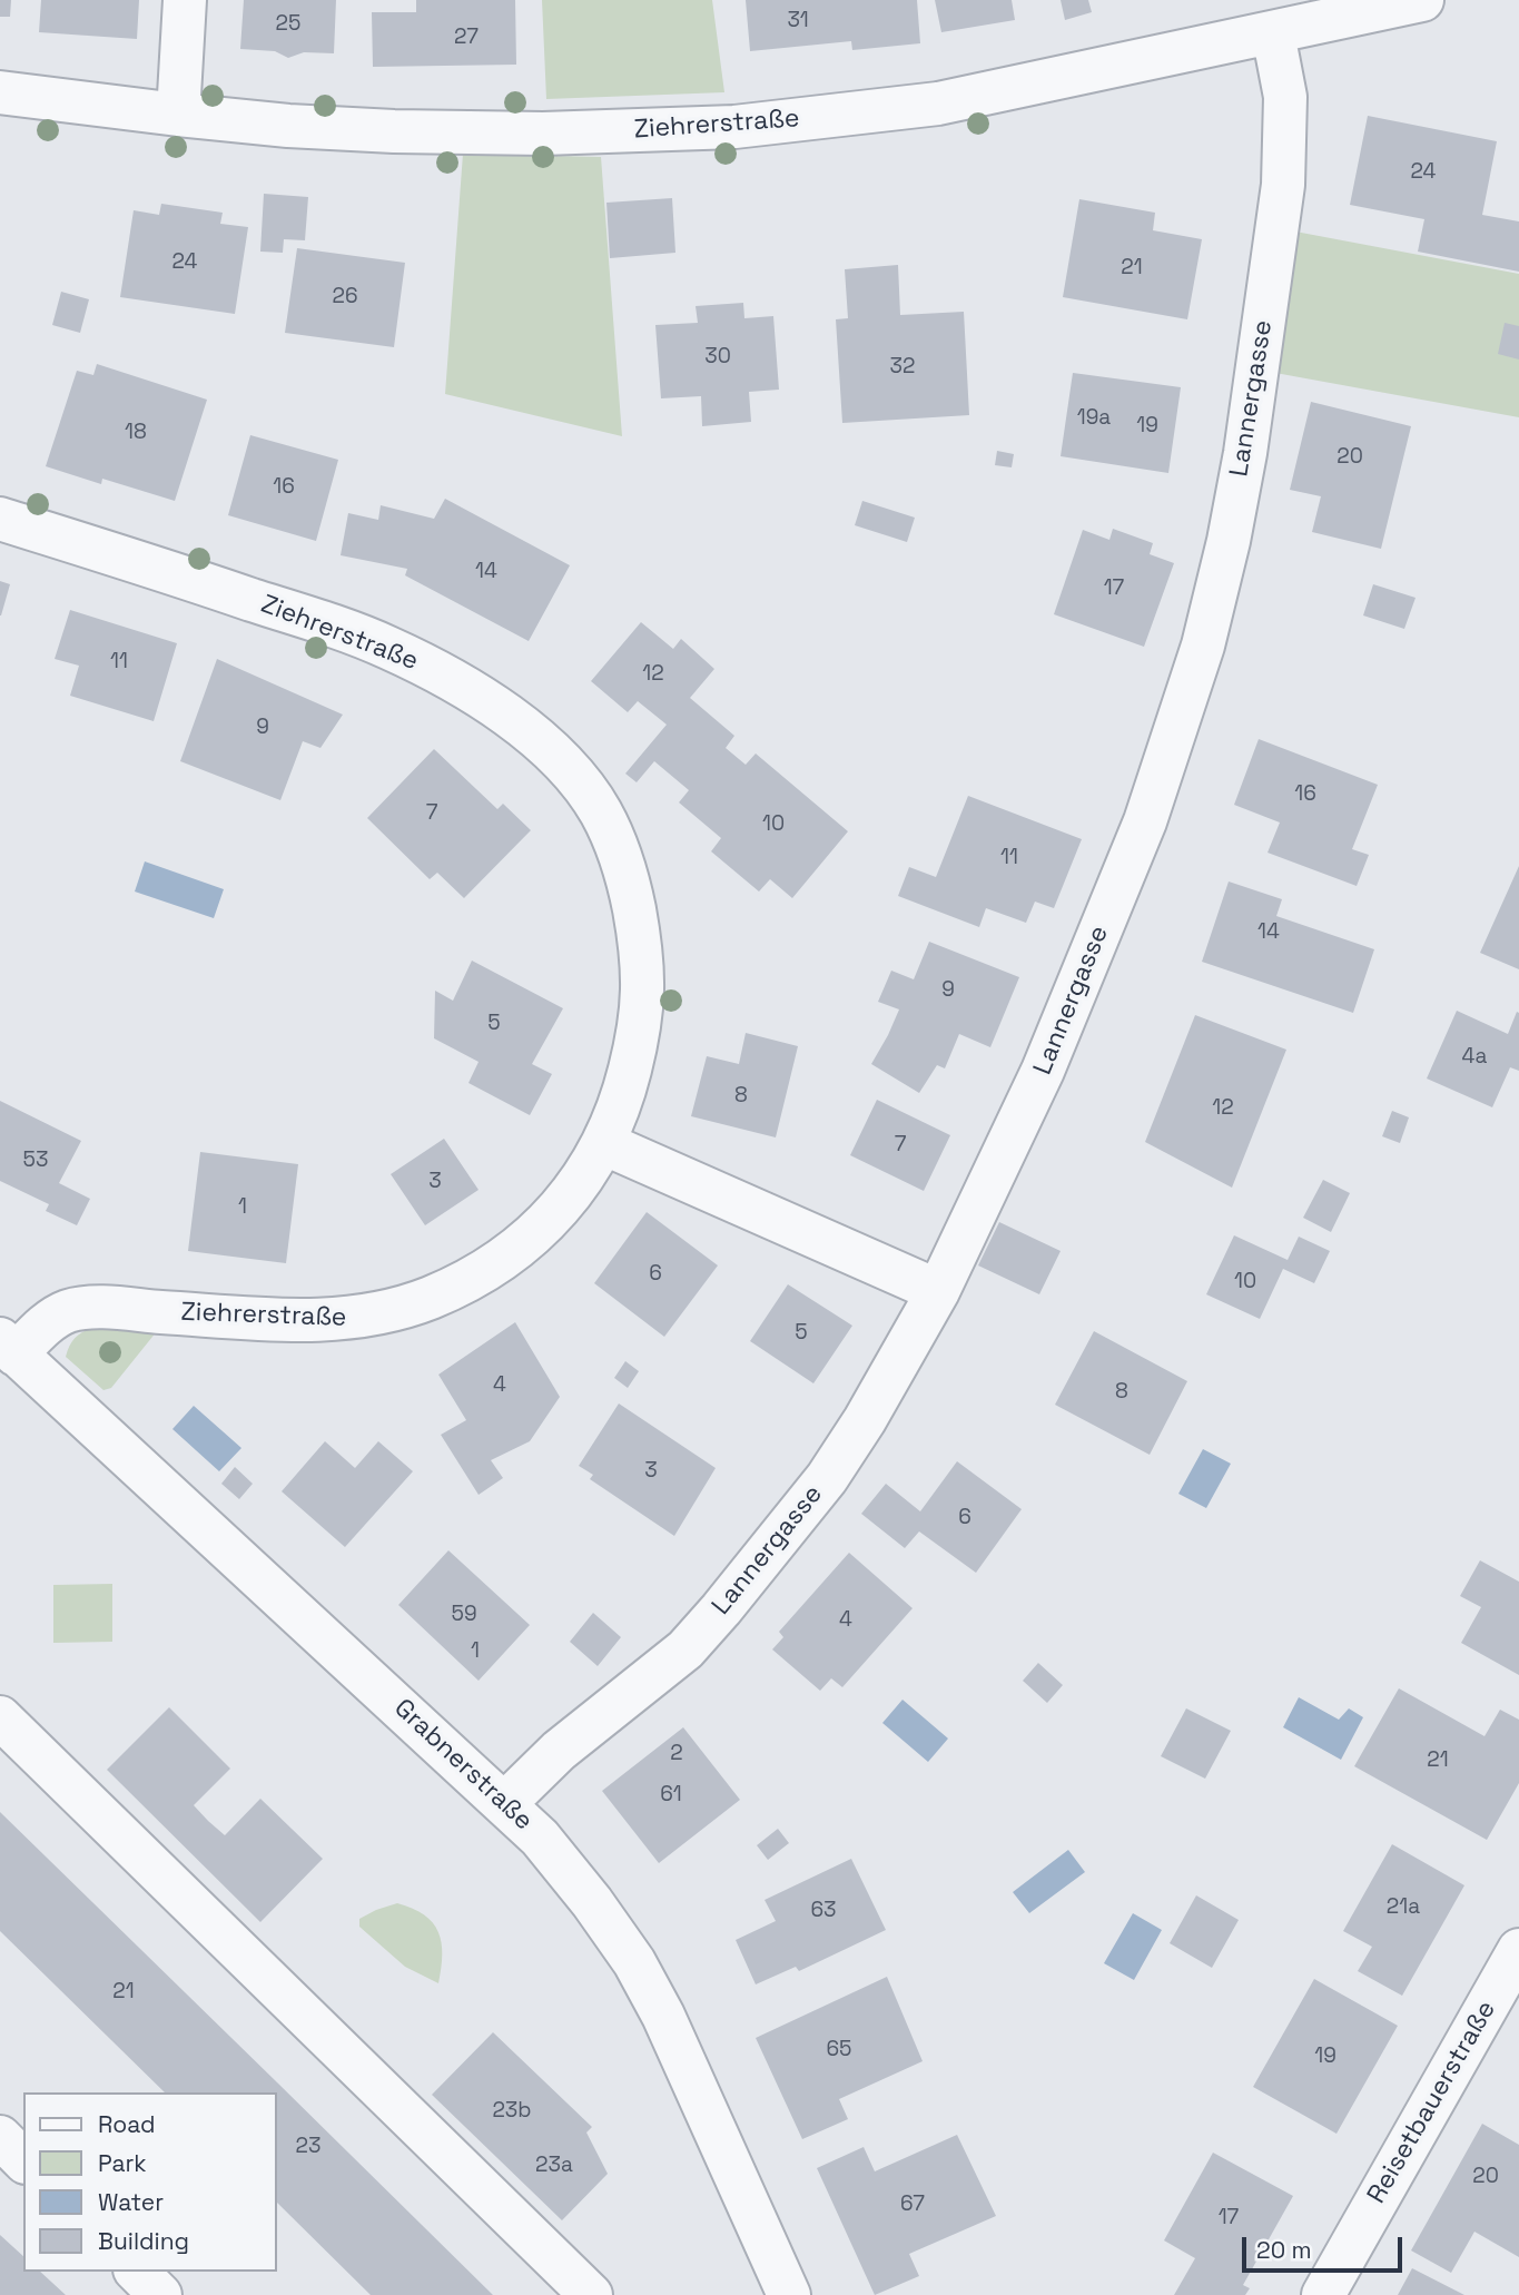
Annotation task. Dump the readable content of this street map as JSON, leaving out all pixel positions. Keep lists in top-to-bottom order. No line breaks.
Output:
{"streets":{"street":["Ziehrerstraße","Lannergasse","Grabnerstraße","Reisetbauerstraße"]},"crossings":[["Ziehrerstraße","Lannergasse"],["Ziehrerstraße","Grabnerstraße"],["Lannergasse","Grabnerstraße"]],"house_numbers":["31","25","27","24","24","21","26","30","32","19a","19","18","20","16","14","17","11","12","9","16","7","10","11","14","9","5","4a","8","12","7","53","3","1","6","10","5","4","8","3","6","59","4","1","2","21","61","21a","63","21","65","19","23b","23","23a","20","67","17"],"legend":["Road","Park","Water","Building"],"scale_bar":"20 m"}
